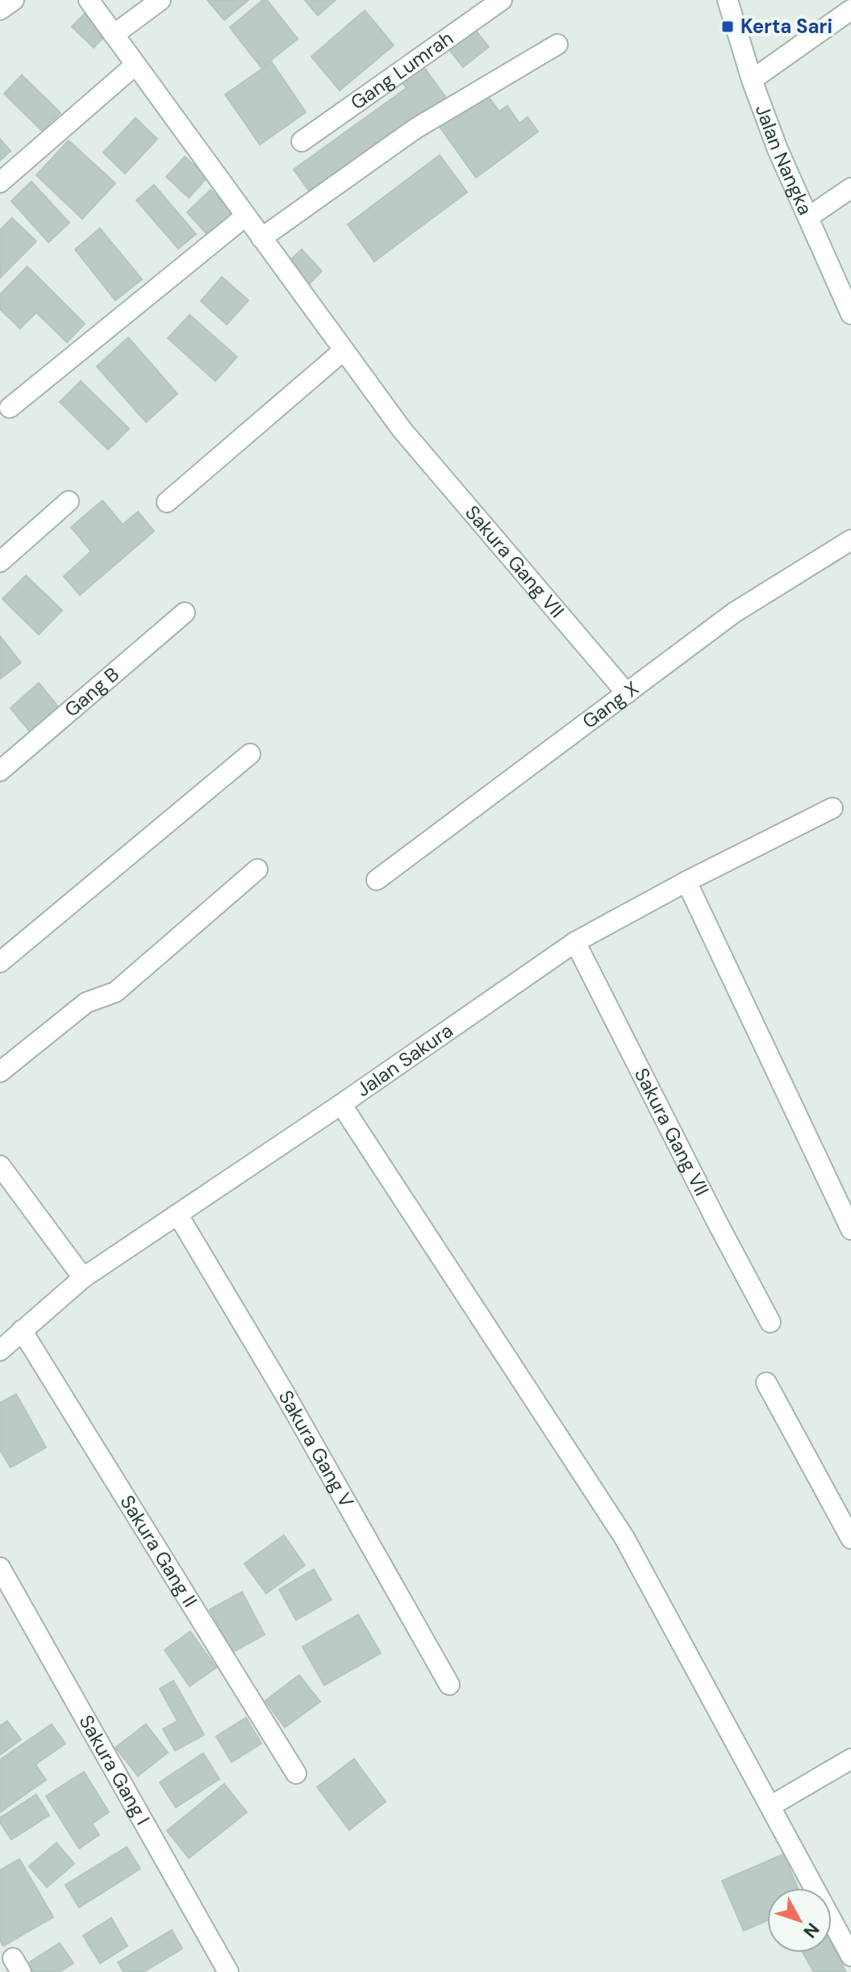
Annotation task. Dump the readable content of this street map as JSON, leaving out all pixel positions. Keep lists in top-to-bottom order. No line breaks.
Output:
{"streets":{"street":["Gang Lumrah","Jalan Nangka","Sakura Gang VII","Gang B","Gang X","Jalan Sakura","Sakura Gang V","Sakura Gang II","Sakura Gang I"]},"crossings":[["Sakura Gang VII","Gang X"],["Sakura Gang VII","Jalan Sakura"],["Jalan Sakura","Sakura Gang V"],["Jalan Sakura","Sakura Gang II"]],"places":{"transit":["Kerta Sari"]},"north":"bottom right"}
